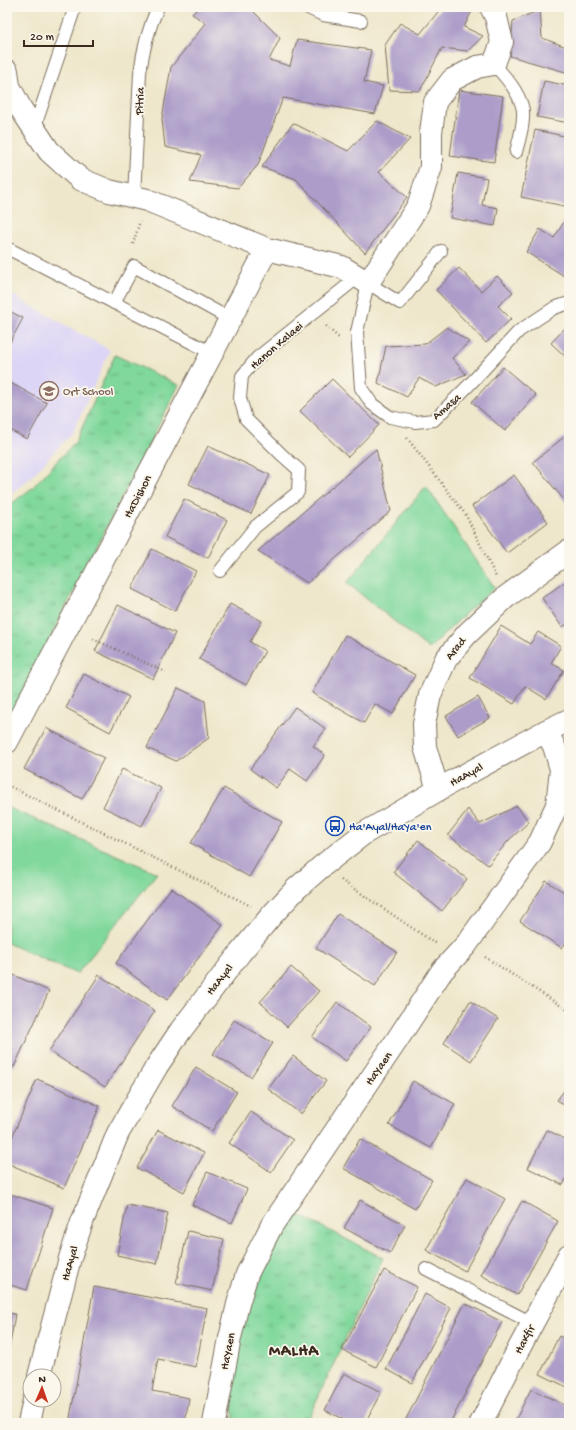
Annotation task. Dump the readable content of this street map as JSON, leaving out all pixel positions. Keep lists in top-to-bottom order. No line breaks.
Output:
{"streets":{"street":["HaDishon","Arad","HaAyal","HaYaen","HaKfir"],"lane":["Pitria","Hanon Kalaei","Amasa"]},"crossings":[["Hanon Kalaei","Amasa"],["Arad","HaAyal"],["HaAyal","HaYaen"]],"districts":["MALHA"],"places":{"school or university":["Ort School"],"bus stop":["Ha'Ayal/HaYa'en"]},"scale_bar":"20 m","north":"top"}
